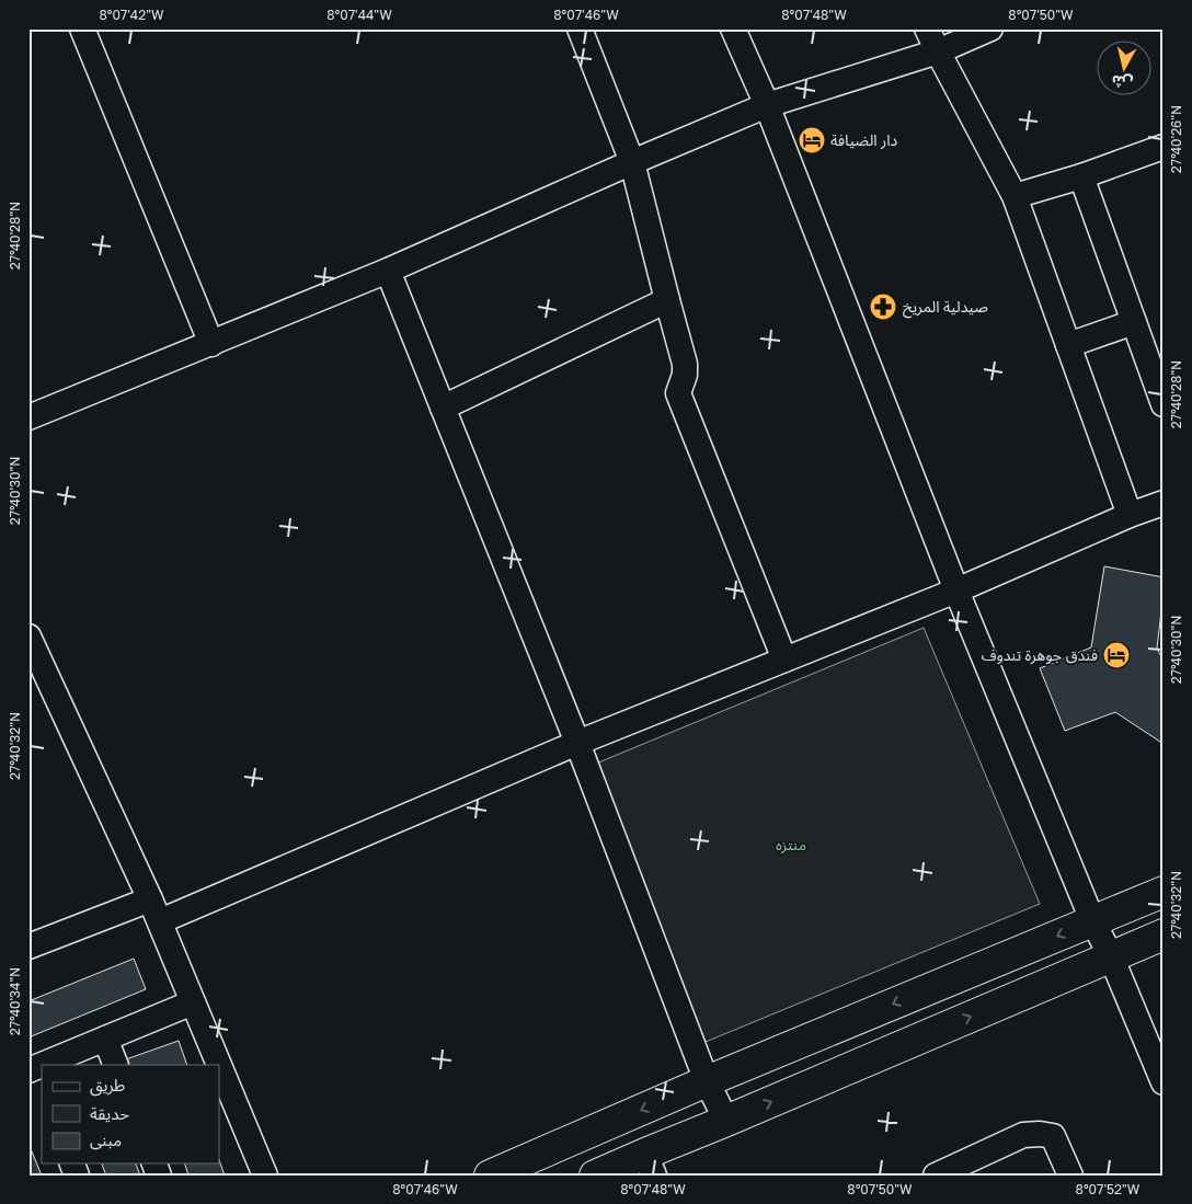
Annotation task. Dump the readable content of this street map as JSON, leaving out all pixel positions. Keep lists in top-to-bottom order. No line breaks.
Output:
{"parks":["منتزه"],"places":{"hotel":["دار الضيافة","فندق جوهرة تندوف"],"pharmacy":["صيدلية المريخ"]},"legend":["طريق","حديقة","مبنى"],"north":"bottom","coordinates":["8°07'42\"W","8°07'44\"W","8°07'46\"W","8°07'48\"W","8°07'50\"W","27°40'26\"N","27°40'28\"N","27°40'30\"N","27°40'32\"N","27°40'34\"N","8°07'52\"W"]}
